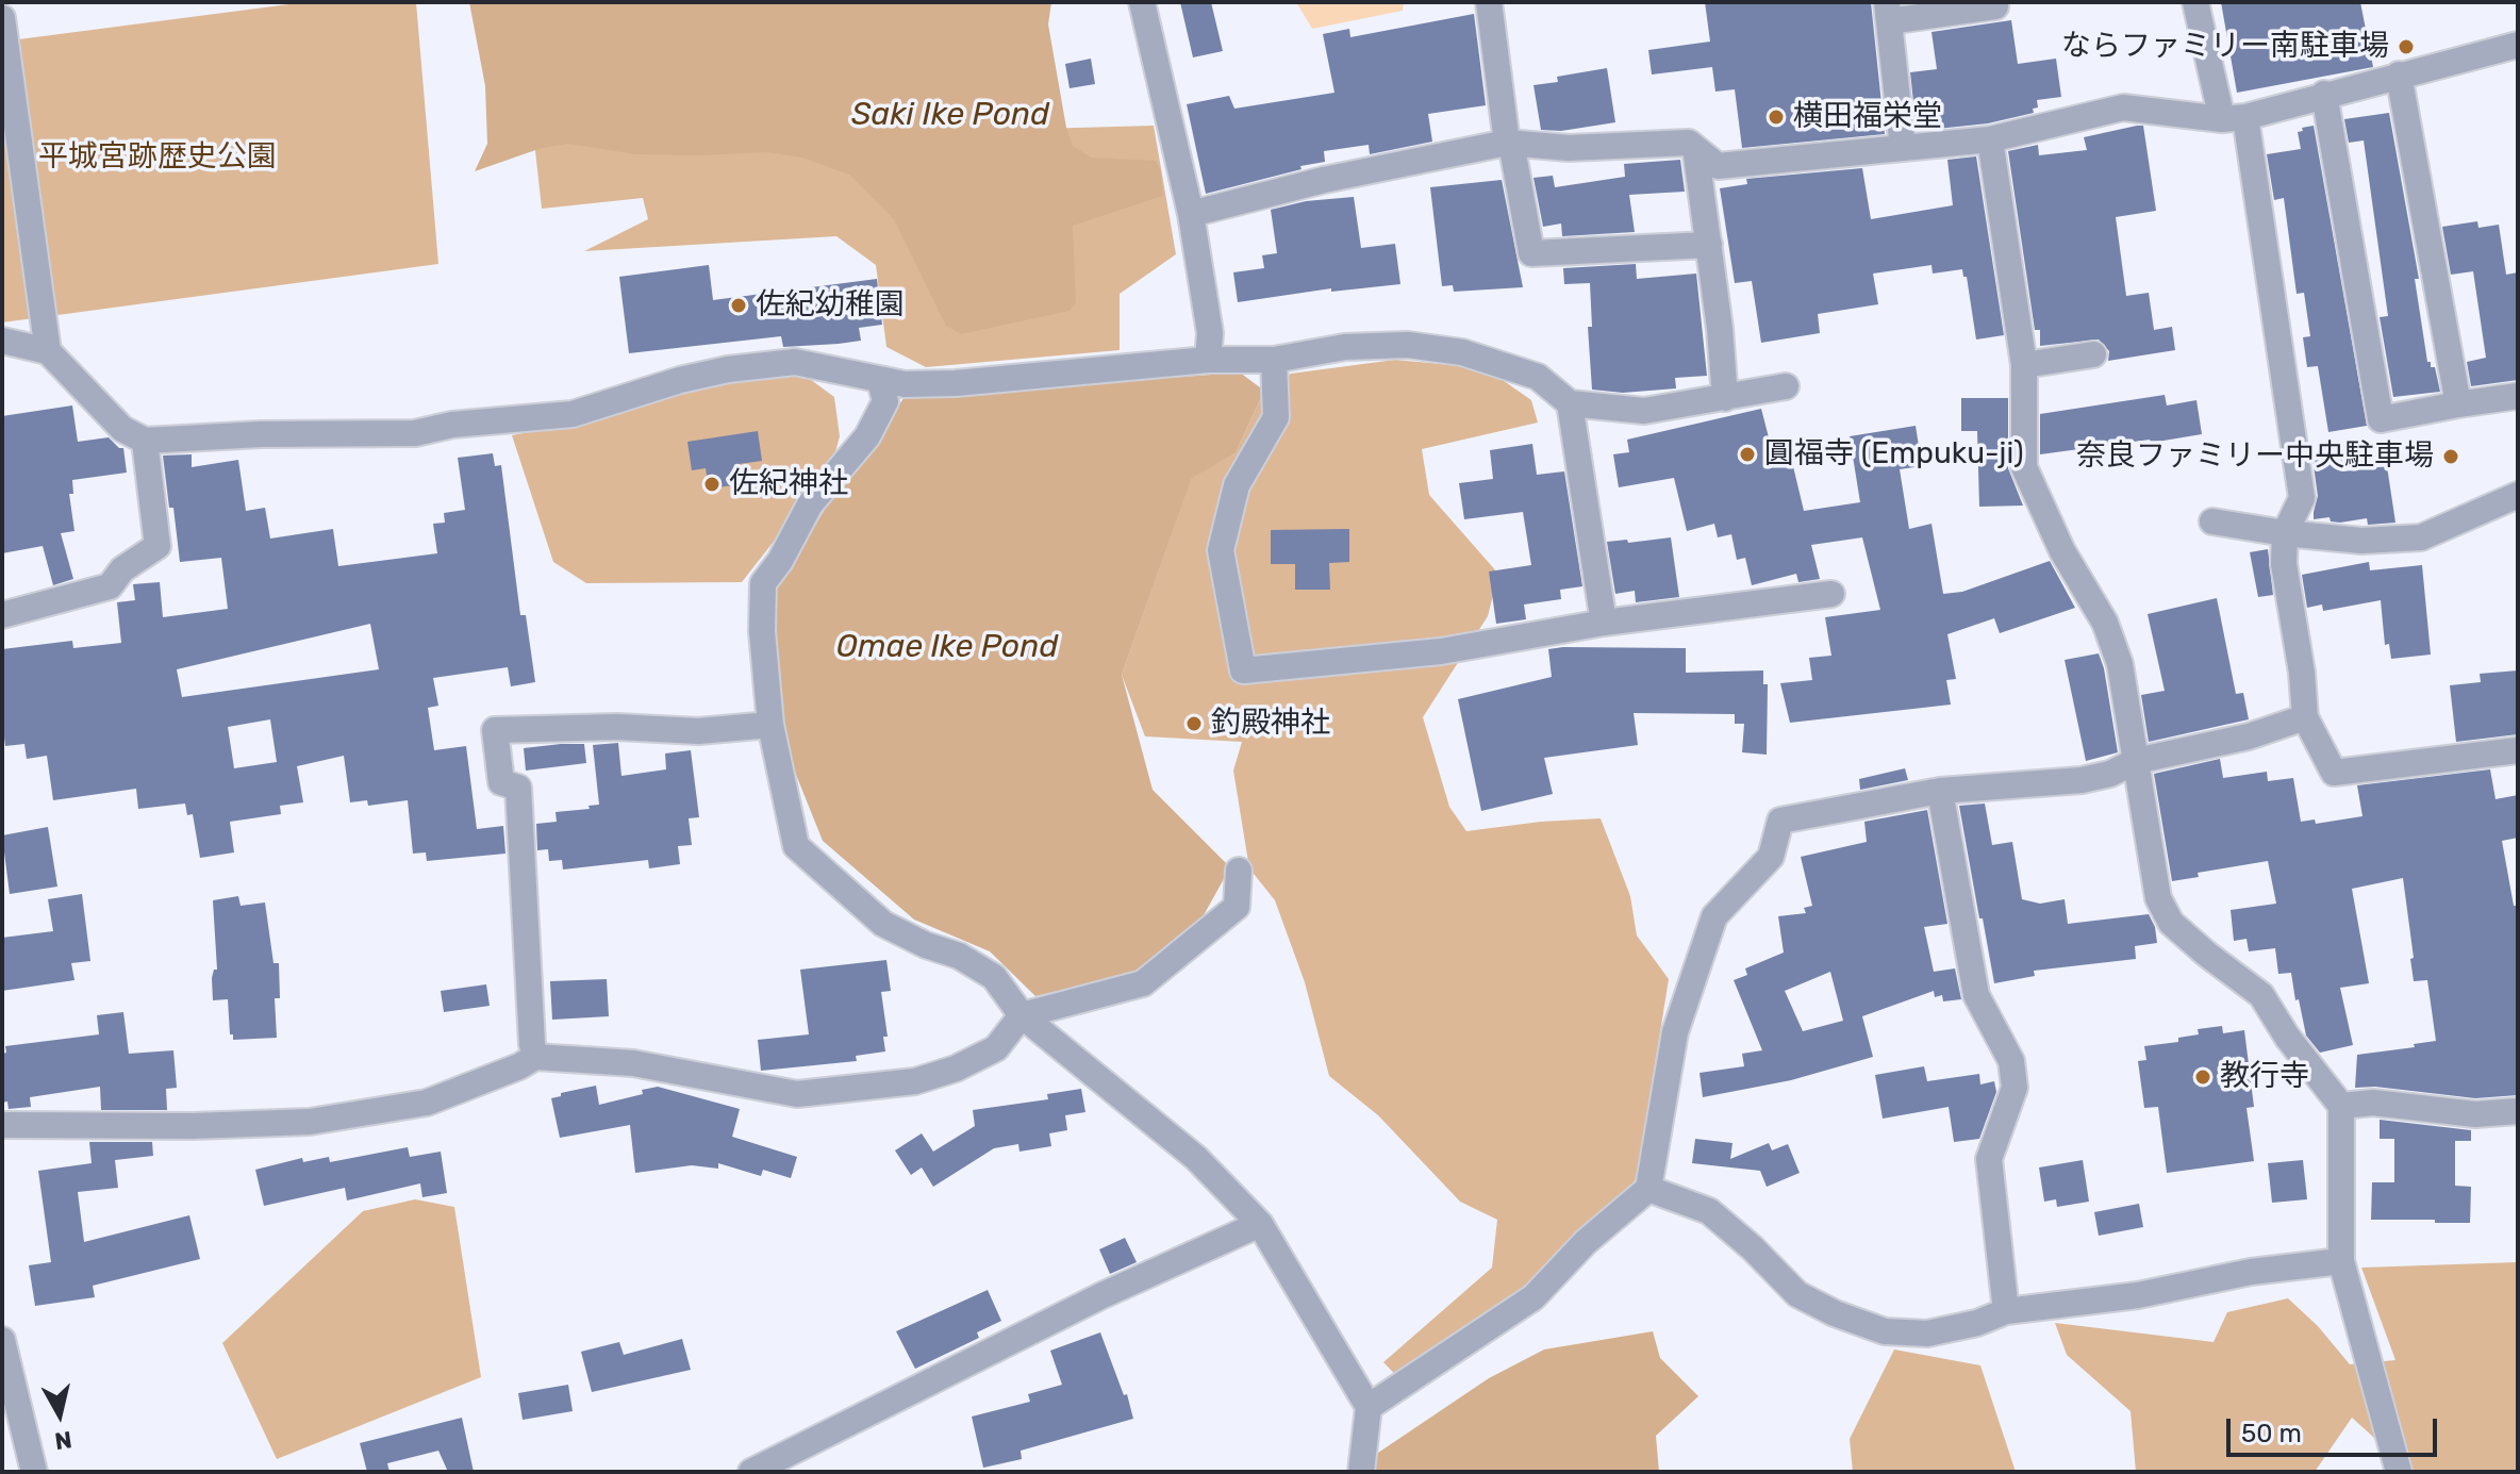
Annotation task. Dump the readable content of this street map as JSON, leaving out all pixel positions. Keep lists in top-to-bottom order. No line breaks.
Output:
{"water":["Saki Ike Pond","Omae Ike Pond"],"parks":["平城宮跡歴史公園"],"places":["ならファミリー南駐車場","横田福栄堂","佐紀幼稚園","圓福寺 (Empuku-ji)","奈良ファミリー中央駐車場","佐紀神社","釣殿神社","教行寺"],"scale_bar":"50 m","north":"bottom"}
